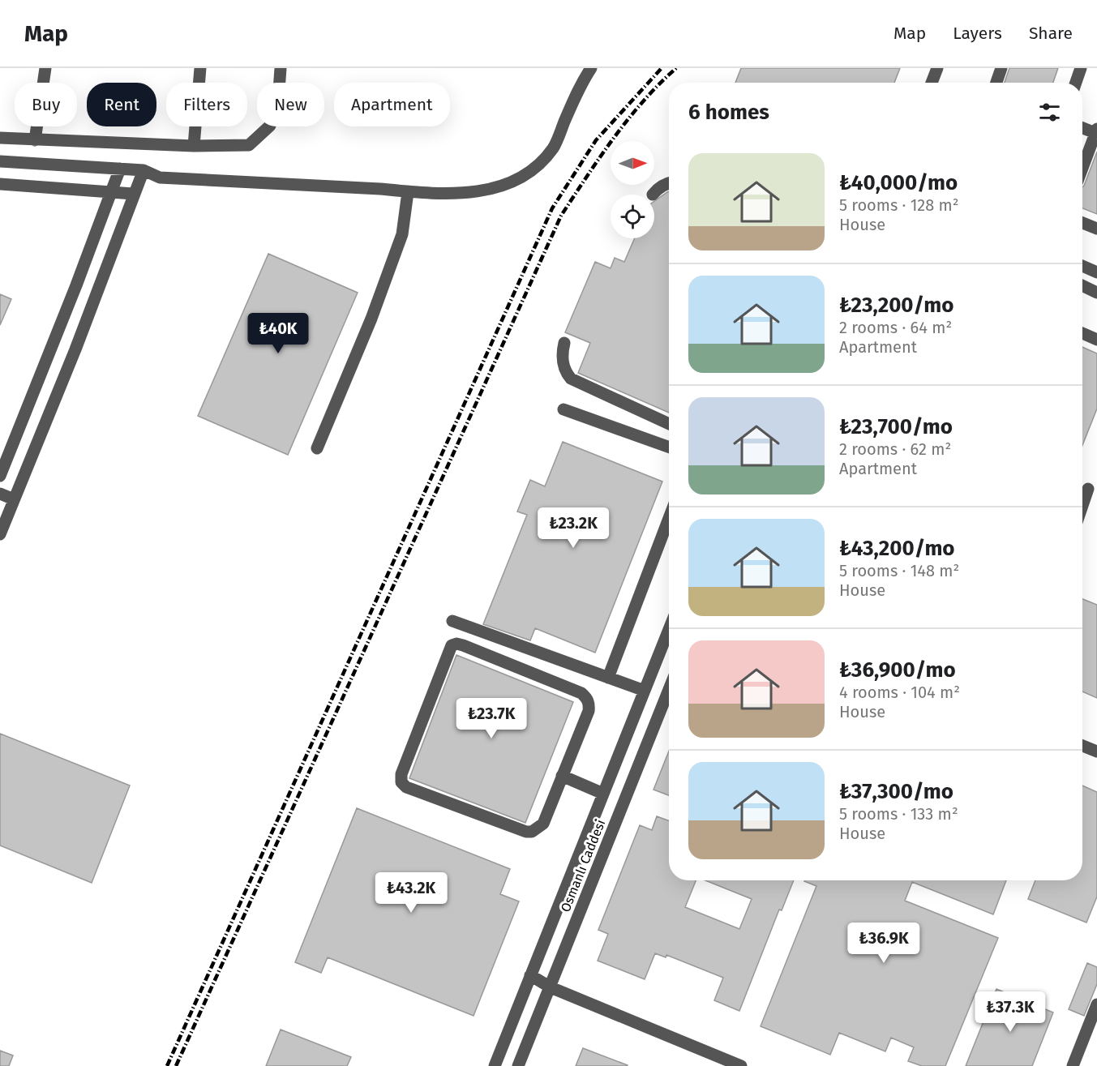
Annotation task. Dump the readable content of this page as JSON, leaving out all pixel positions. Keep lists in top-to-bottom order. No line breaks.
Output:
{"streets":{"street":["Osmanlı Caddesi"]},"north":"right","page":{"header":"Map","nav":["Map","Layers","Share"],"chip":["Buy","Rent","Filters","New","Apartment"],"heading":"6 homes","list":[{"name":"₺40,000/mo","note":"5 rooms · 128 m² · House"},{"name":"₺23,200/mo","note":"2 rooms · 64 m² · Apartment"},{"name":"₺23,700/mo","note":"2 rooms · 62 m² · Apartment"},{"name":"₺43,200/mo","note":"5 rooms · 148 m² · House"},{"name":"₺36,900/mo","note":"4 rooms · 104 m² · House"},{"name":"₺37,300/mo","note":"5 rooms · 133 m² · House"}],"price":["₺40K","₺23.2K","₺23.7K","₺43.2K","₺36.9K","₺37.3K"]}}
